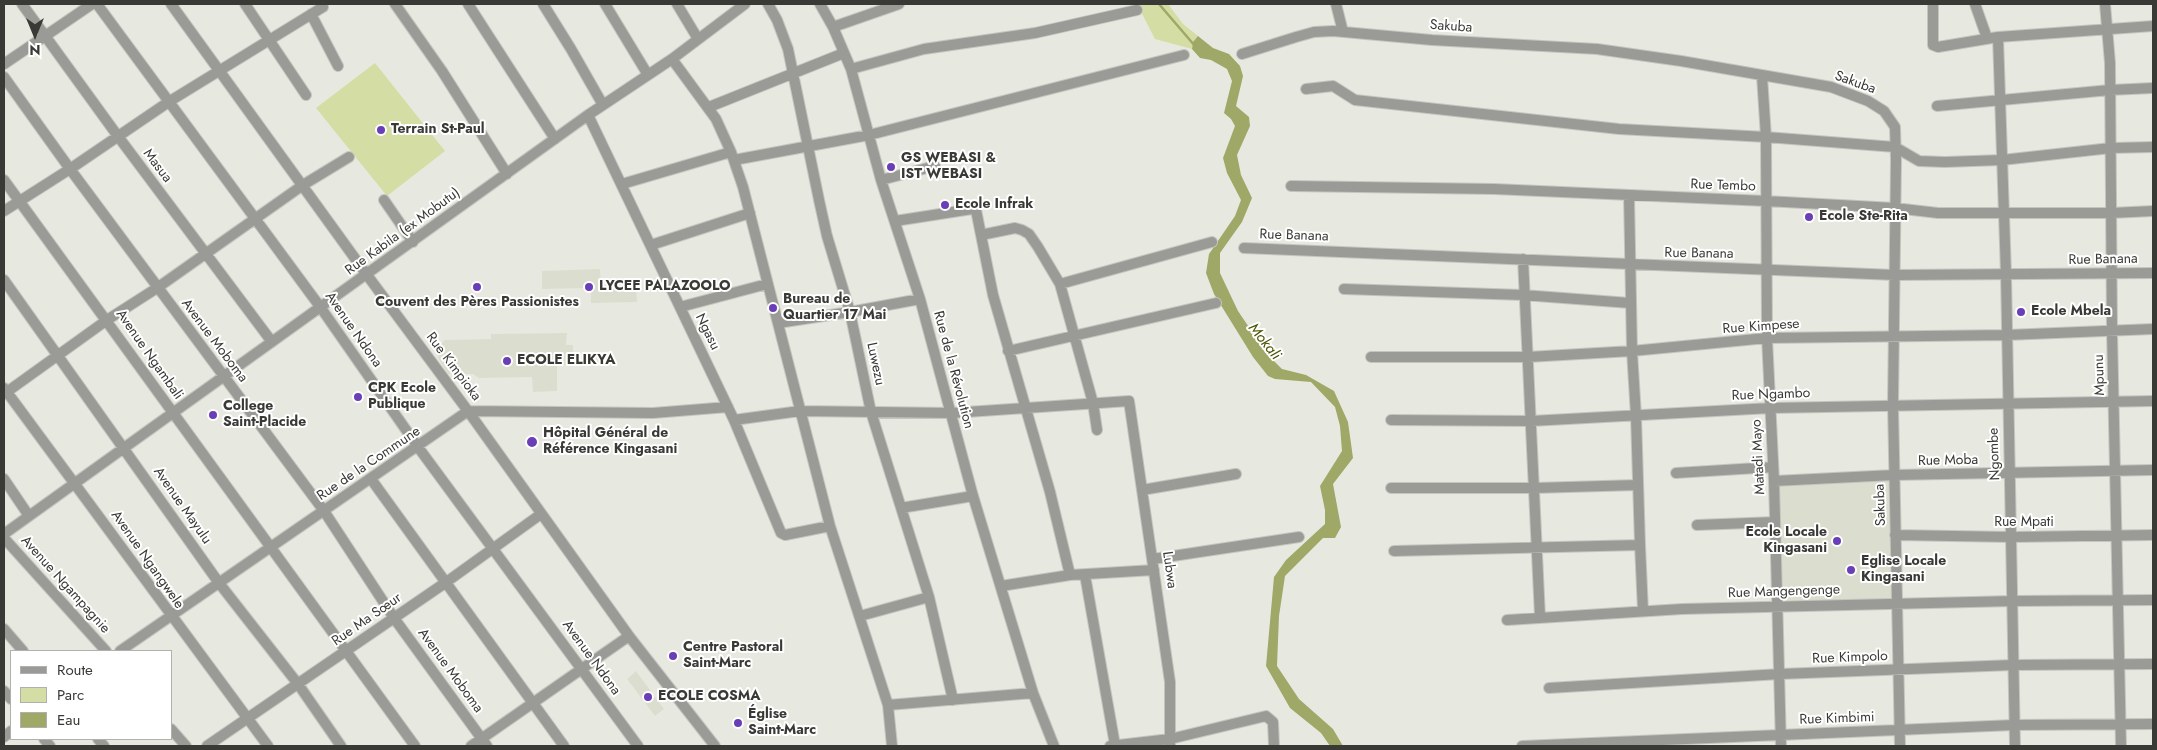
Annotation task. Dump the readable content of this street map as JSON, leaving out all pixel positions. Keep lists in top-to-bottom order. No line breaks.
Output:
{"streets":{"street":["Sakuba","Masua","Rue Tembo","Rue Kabila (ex Mobutu)","Rue Banana","Rue Kimpese","Avenue Ndona","Ngasu","Avenue Moboma","Avenue Ngambali","Luwezu","Rue Kimpioka","Rue de la Révolution","Mpunu","Rue Ngambo","Ngombe","Matadi Mayo","Rue Moba","Rue de la Commune","Avenue Mayulu","Rue Mpati","Avenue Ngangwele","Lubwa","Avenue Ngampagnie","Rue Mangengenge","Rue Ma Sœur","Rue Kimpolo","Rue Kimbimi"]},"crossings":[["Sakuba","Rue Tembo"],["Sakuba","Rue Banana"],["Sakuba","Rue Kimpese"],["Sakuba","Rue Ngambo"],["Sakuba","Matadi Mayo"],["Sakuba","Rue Moba"],["Sakuba","Rue Mpati"],["Sakuba","Rue Mangengenge"],["Sakuba","Rue Kimpolo"],["Sakuba","Rue Kimbimi"],["Masua","Rue Kabila (ex Mobutu)"],["Rue Tembo","Mpunu"],["Rue Tembo","Ngombe"],["Rue Tembo","Matadi Mayo"],["Rue Kabila (ex Mobutu)","Avenue Ndona"],["Rue Kabila (ex Mobutu)","Ngasu"],["Rue Kabila (ex Mobutu)","Avenue Moboma"],["Rue Kabila (ex Mobutu)","Avenue Ngambali"],["Rue Kabila (ex Mobutu)","Rue Kimpioka"],["Rue Kabila (ex Mobutu)","Avenue Mayulu"],["Rue Kabila (ex Mobutu)","Avenue Ngangwele"],["Rue Kabila (ex Mobutu)","Avenue Ngampagnie"],["Rue Banana","Mpunu"],["Rue Banana","Ngombe"],["Rue Banana","Matadi Mayo"],["Rue Kimpese","Mpunu"],["Rue Kimpese","Ngombe"],["Rue Kimpese","Matadi Mayo"],["Avenue Ndona","Rue de la Commune"],["Avenue Ndona","Rue Ma Sœur"],["Avenue Moboma","Rue de la Commune"],["Avenue Moboma","Rue Ma Sœur"],["Avenue Ngambali","Rue de la Commune"],["Avenue Ngambali","Rue Ma Sœur"],["Rue Kimpioka","Rue de la Commune"],["Rue Kimpioka","Rue Ma Sœur"],["Mpunu","Rue Ngambo"],["Mpunu","Rue Moba"],["Mpunu","Rue Mpati"],["Mpunu","Rue Mangengenge"],["Mpunu","Rue Kimpolo"],["Mpunu","Rue Kimbimi"],["Rue Ngambo","Ngombe"],["Rue Ngambo","Matadi Mayo"],["Ngombe","Rue Moba"],["Ngombe","Rue Mpati"],["Ngombe","Rue Mangengenge"],["Ngombe","Rue Kimpolo"],["Ngombe","Rue Kimbimi"],["Matadi Mayo","Rue Moba"],["Matadi Mayo","Rue Mangengenge"],["Matadi Mayo","Rue Kimpolo"],["Matadi Mayo","Rue Kimbimi"],["Rue de la Commune","Avenue Mayulu"],["Rue de la Commune","Avenue Ngangwele"],["Avenue Mayulu","Rue Ma Sœur"],["Avenue Ngangwele","Rue Ma Sœur"]],"water":["Mokali"],"places":["Terrain St-Paul","GS WEBASI & IST WEBASI","Ecole Infrak","Ecole Ste-Rita","Couvent des Pères Passionistes","LYCEE PALAZOOLO","Bureau de Quartier 17 Mai","Ecole Mbela","ECOLE ELIKYA","CPK Ecole Publique","College Saint-Placide","Hôpital Général de Référence Kingasani","Ecole Locale Kingasani","Eglise Locale Kingasani","Centre Pastoral Saint-Marc","ECOLE COSMA","Église Saint-Marc"],"legend":["Route","Parc","Eau"],"north":"bottom"}
